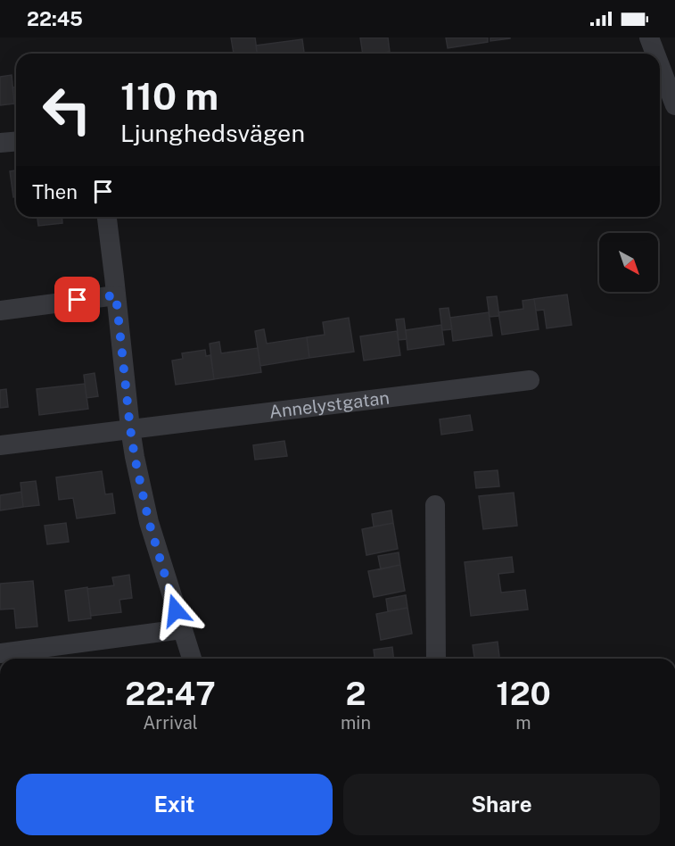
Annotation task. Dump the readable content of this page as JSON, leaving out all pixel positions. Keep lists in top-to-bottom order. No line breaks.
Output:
{"streets":{"street":["Annelystgatan"]},"north":"bottom right","page":{"status":"22:45","turn":["110 m","Ljunghedsvägen"],"then":"Then","eta":["22:47","Arrival","2","min","120","m"],"buttons":["Exit","Share"]}}
